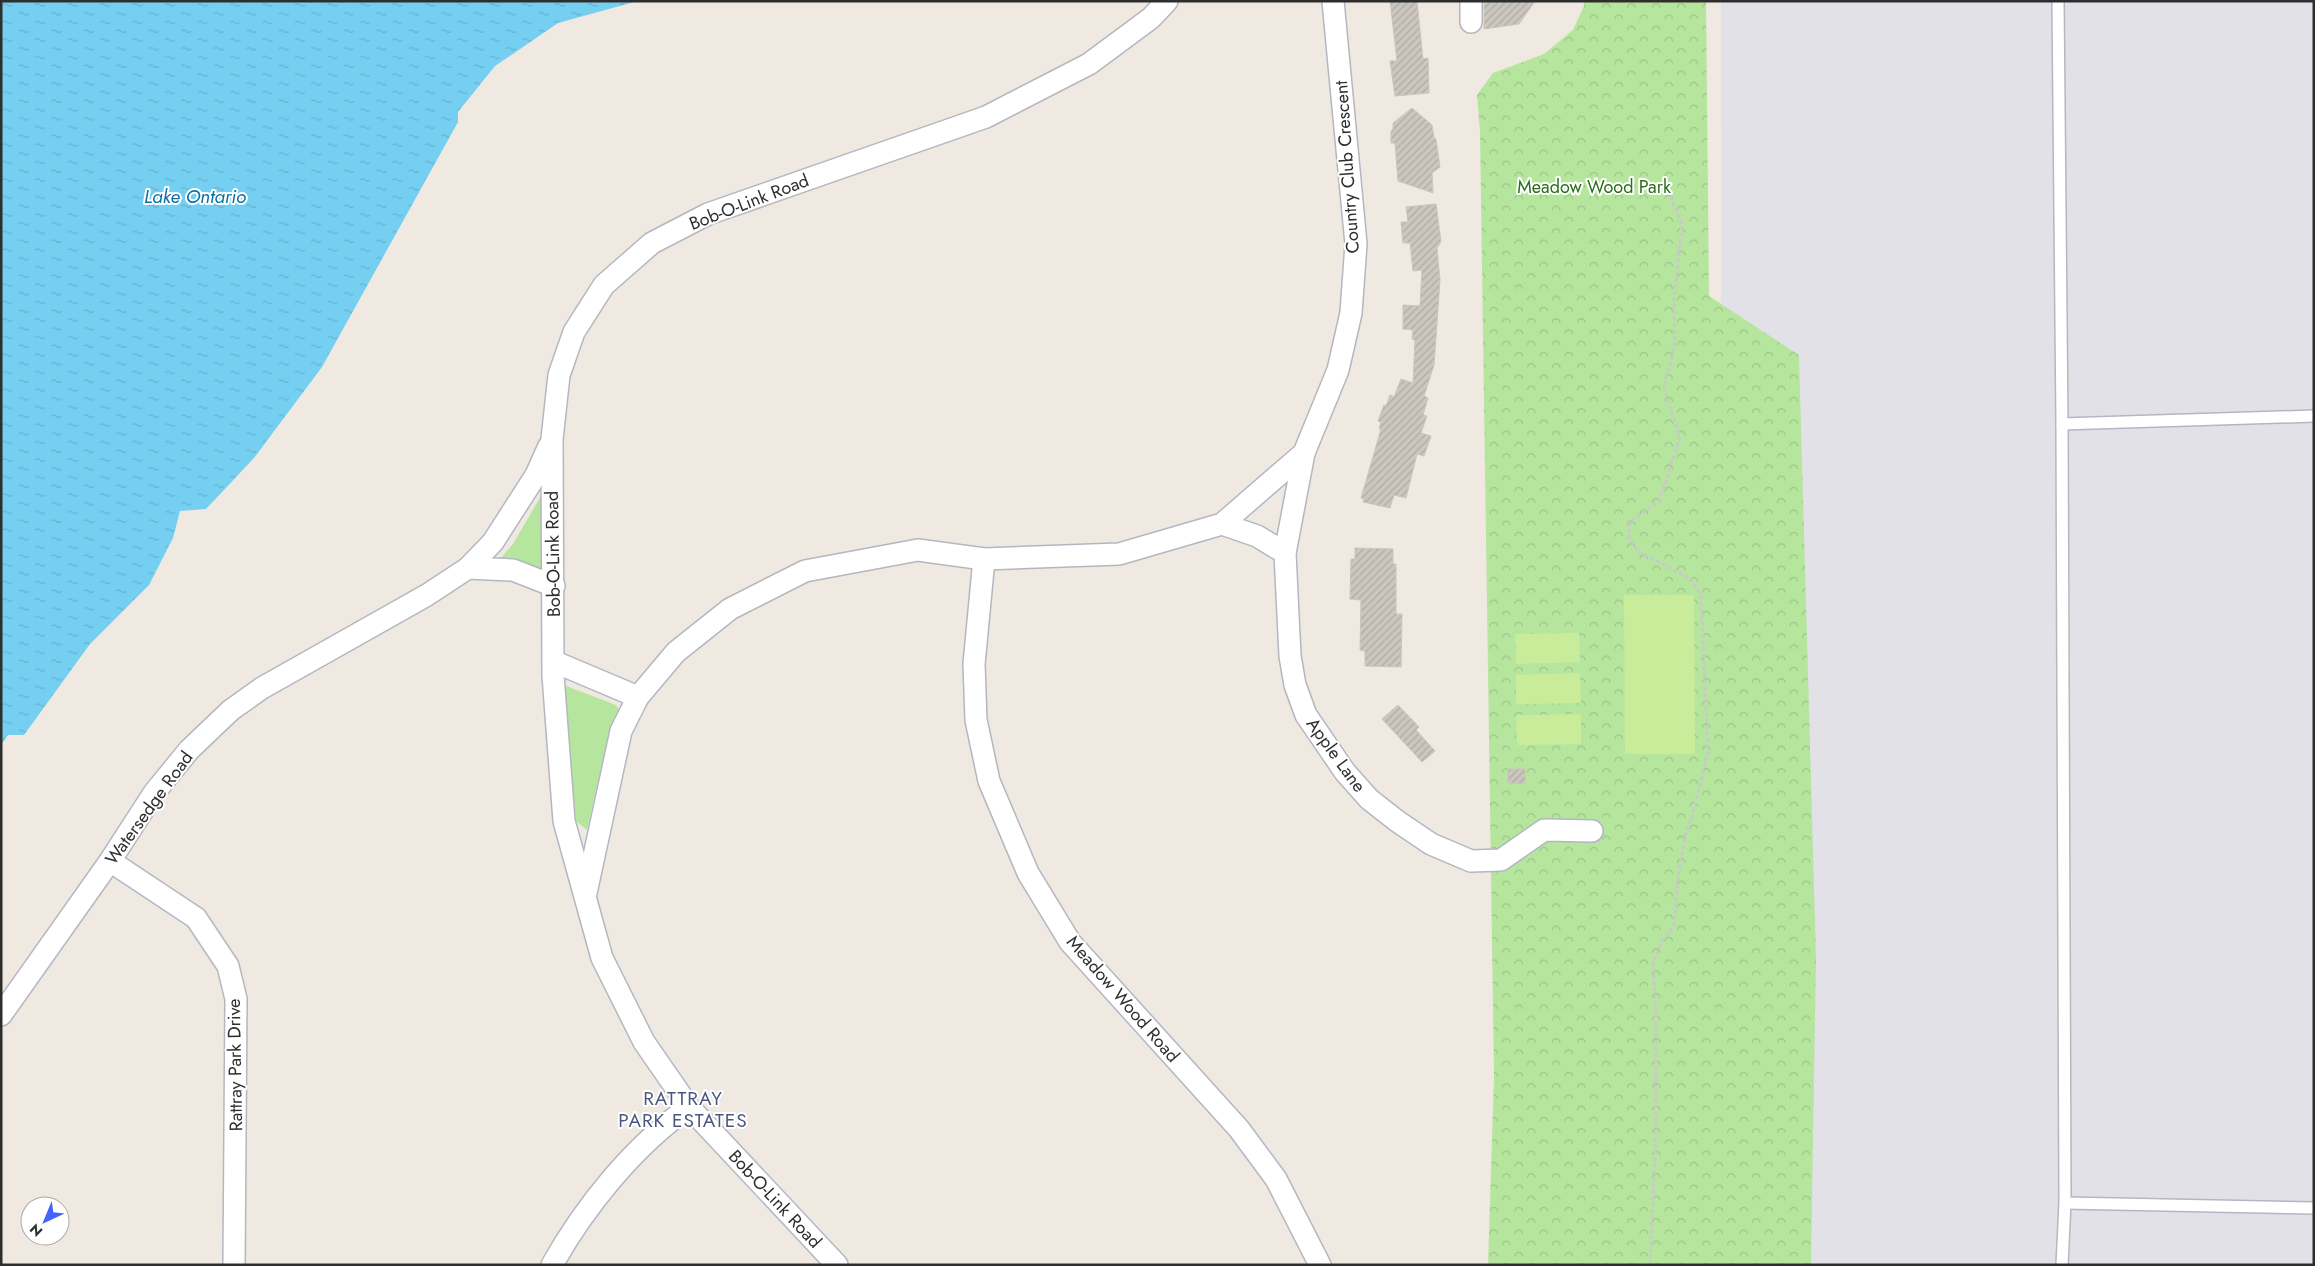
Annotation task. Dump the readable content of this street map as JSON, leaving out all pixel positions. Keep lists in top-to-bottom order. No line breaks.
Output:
{"streets":{"street":["Country Club Crescent","Bob-O-Link Road","Apple Lane","Watersedge Road","Meadow Wood Road","Rattray Park Drive"]},"crossings":[["Country Club Crescent","Bob-O-Link Road"],["Country Club Crescent","Apple Lane"],["Country Club Crescent","Meadow Wood Road"],["Bob-O-Link Road","Watersedge Road"],["Watersedge Road","Rattray Park Drive"]],"districts":["RATTRAY PARK ESTATES"],"water":["Lake Ontario"],"parks":["Meadow Wood Park"],"north":"bottom left"}
